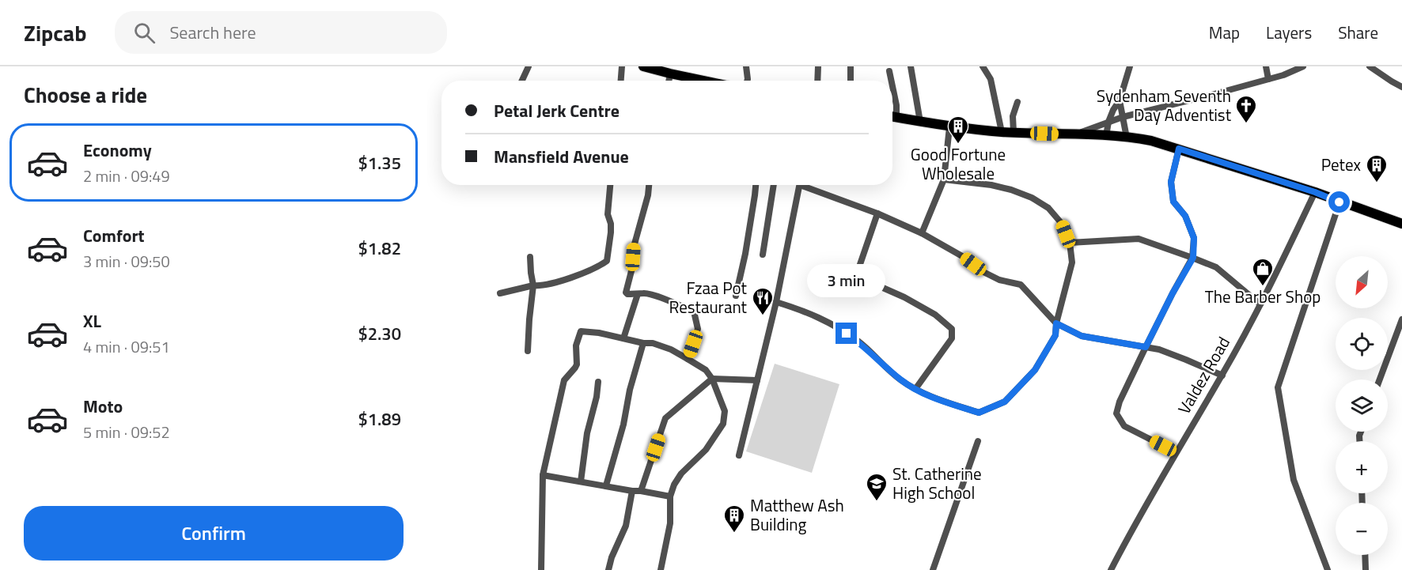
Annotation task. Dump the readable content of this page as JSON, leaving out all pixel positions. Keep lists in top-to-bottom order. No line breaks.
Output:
{"streets":{"street":["Valdez Road"]},"places":{"church":["Sydenham Seventh Day Adventist"],"building":["Good Fortune Wholesale","Petex","Matthew Ash Building"],"shop":["The Barber Shop"],"restaurant":["Fzaa Pot Restaurant"],"school or university":["St. Catherine High School"]},"north":"bottom left","page":{"header":"Zipcab","search":"Search here","nav":["Map","Layers","Share"],"heading":"Choose a ride","banner":["Petal Jerk Centre","Mansfield Avenue"],"list":[{"name":"Economy","note":"2 min · 09:49","value":"$1.35"},{"name":"Comfort","note":"3 min · 09:50","value":"$1.82"},{"name":"XL","note":"4 min · 09:51","value":"$2.30"},{"name":"Moto","note":"5 min · 09:52","value":"$1.89"}],"map_buttons":["+","−"],"bubble":"3 min","buttons":"Confirm"}}
